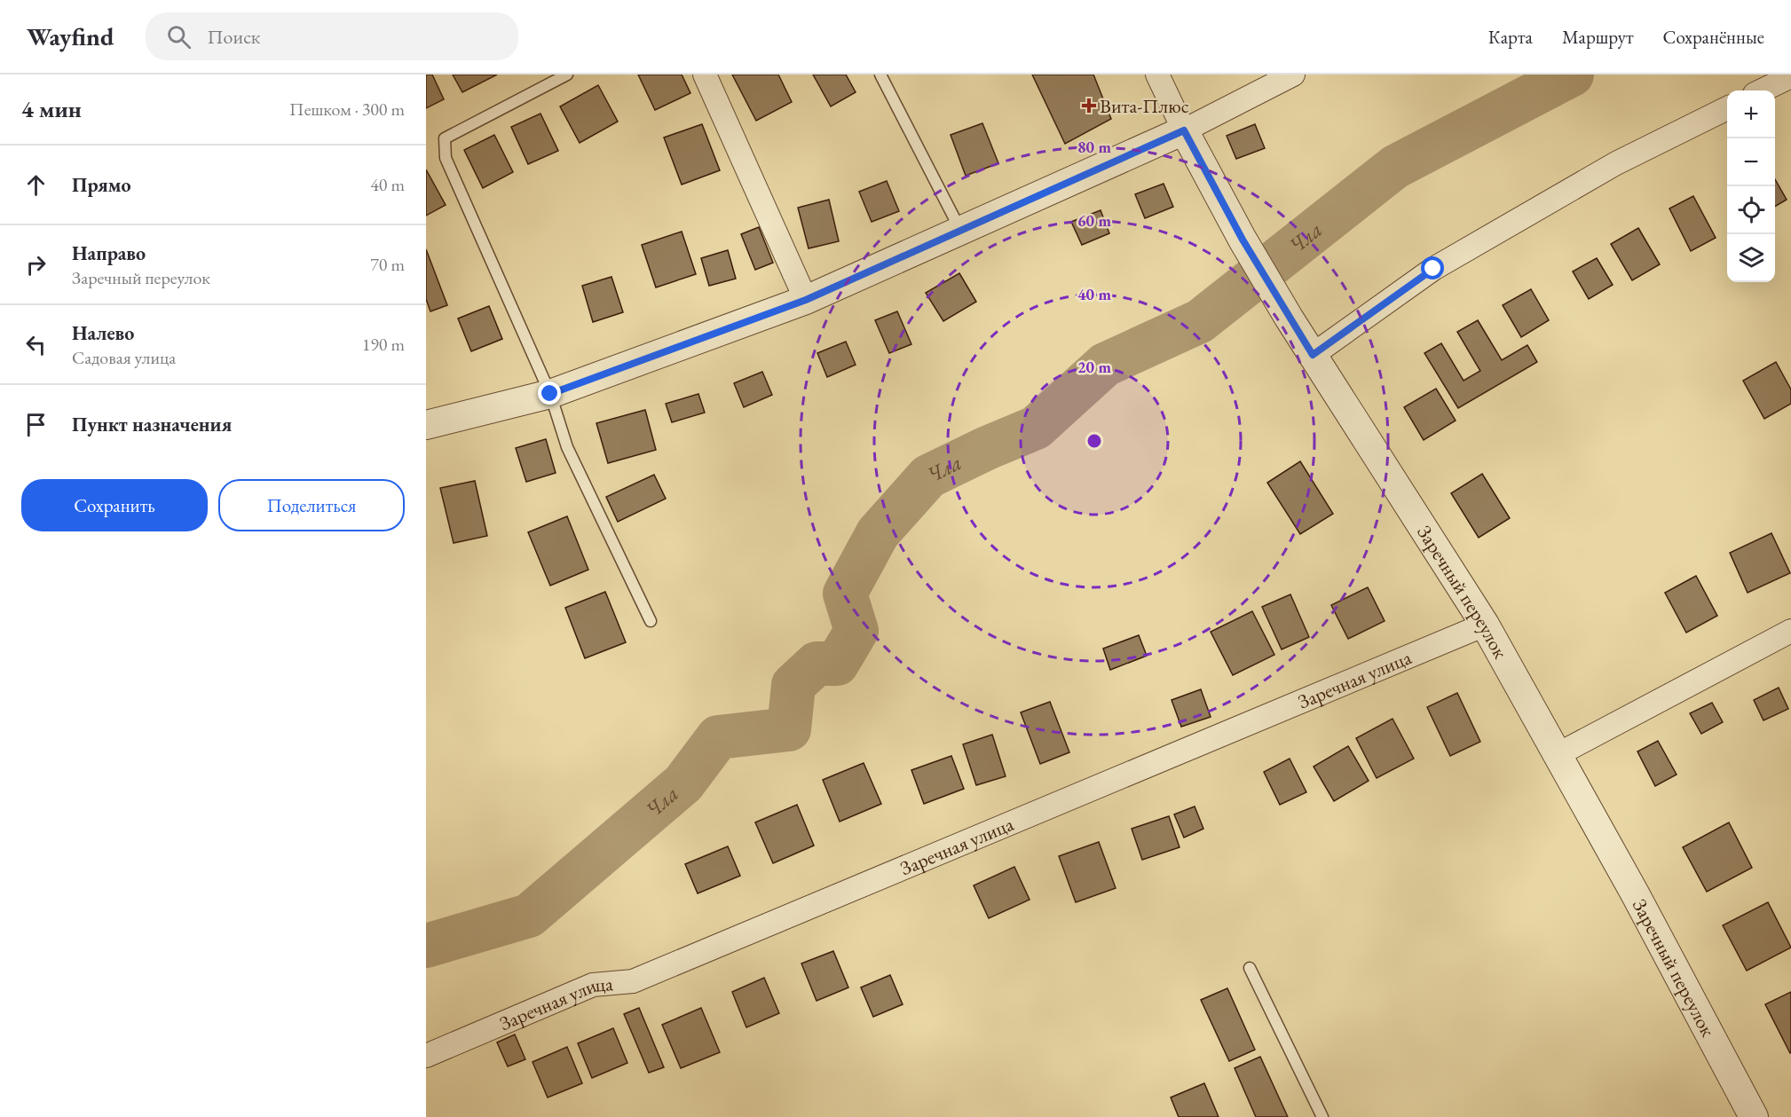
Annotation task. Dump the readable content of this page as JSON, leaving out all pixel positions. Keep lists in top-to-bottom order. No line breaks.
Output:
{"streets":{"street":["Заречный переулок","Заречная улица"]},"crossings":[["Заречный переулок","Заречная улица"]],"water":["Чла"],"places":{"health":["Вита-Плюс"]},"page":{"header":"Wayfind","search":"Поиск","nav":["Карта","Маршрут","Сохранённые"],"heading":["4 мин","Пешком · 300 m"],"map_buttons":["+","−"],"list":[["Прямо","40 m"],["Направо","Заречный переулок","70 m"],["Налево","Садовая улица","190 m"],"Пункт назначения"],"buttons":["Сохранить","Поделиться"]},"rings":["80 m","60 m","40 m","20 m"]}
